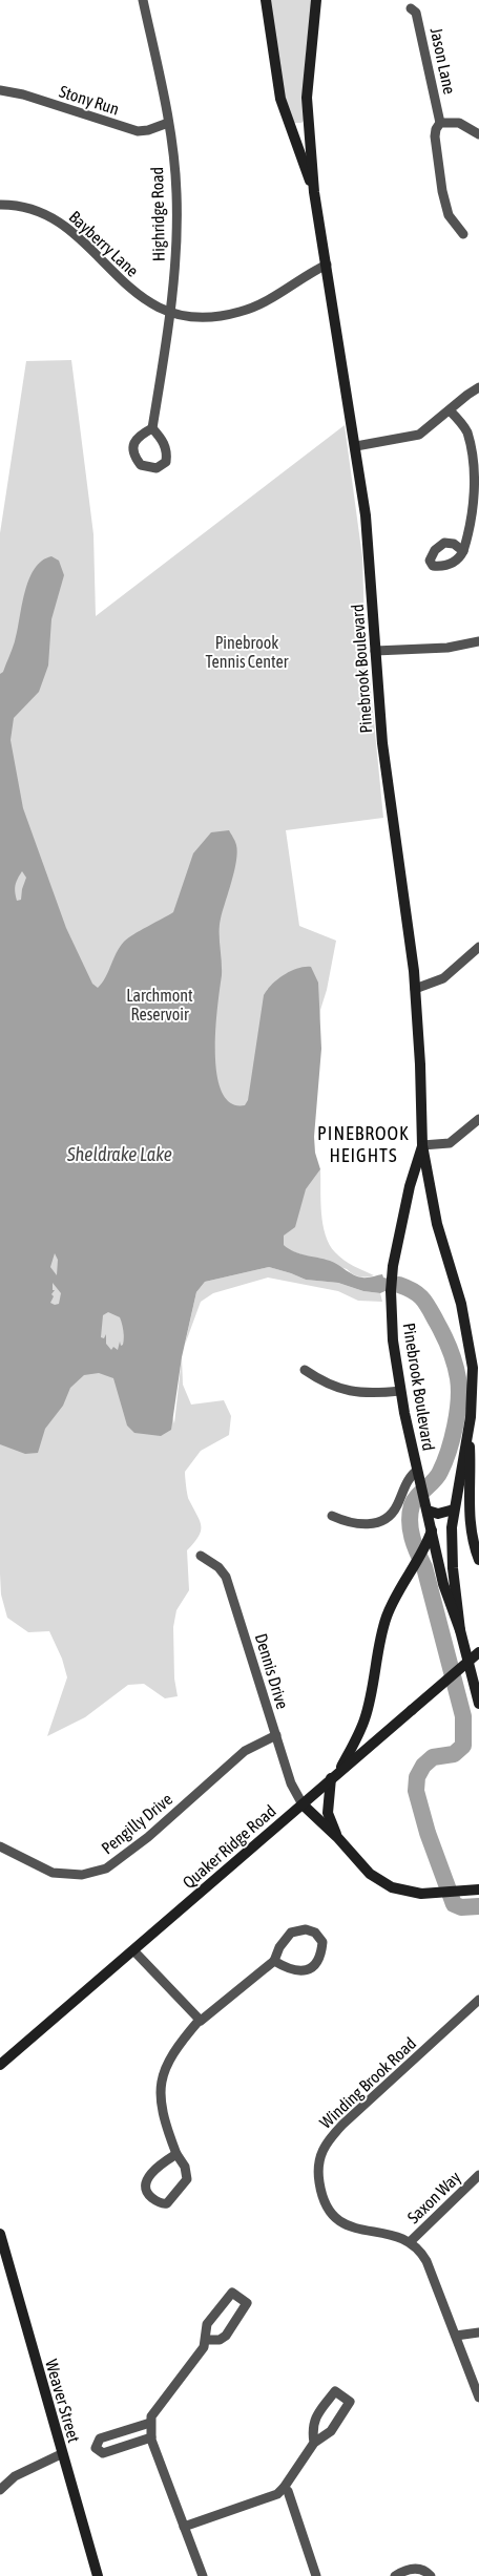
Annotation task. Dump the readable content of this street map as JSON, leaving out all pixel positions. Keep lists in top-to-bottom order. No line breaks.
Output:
{"streets":{"street":["Jason Lane","Stony Run","Highridge Road","Bayberry Lane","Pinebrook Boulevard","Dennis Drive","Pengilly Drive","Quaker Ridge Road","Winding Brook Road","Saxon Way","Weaver Street"]},"crossings":[["Stony Run","Highridge Road"],["Highridge Road","Bayberry Lane"],["Bayberry Lane","Pinebrook Boulevard"],["Dennis Drive","Pengilly Drive"],["Dennis Drive","Quaker Ridge Road"],["Winding Brook Road","Saxon Way"]],"districts":["PINEBROOK HEIGHTS"],"water":["Sheldrake Lake"],"parks":["Pinebrook Tennis Center","Larchmont Reservoir"]}
